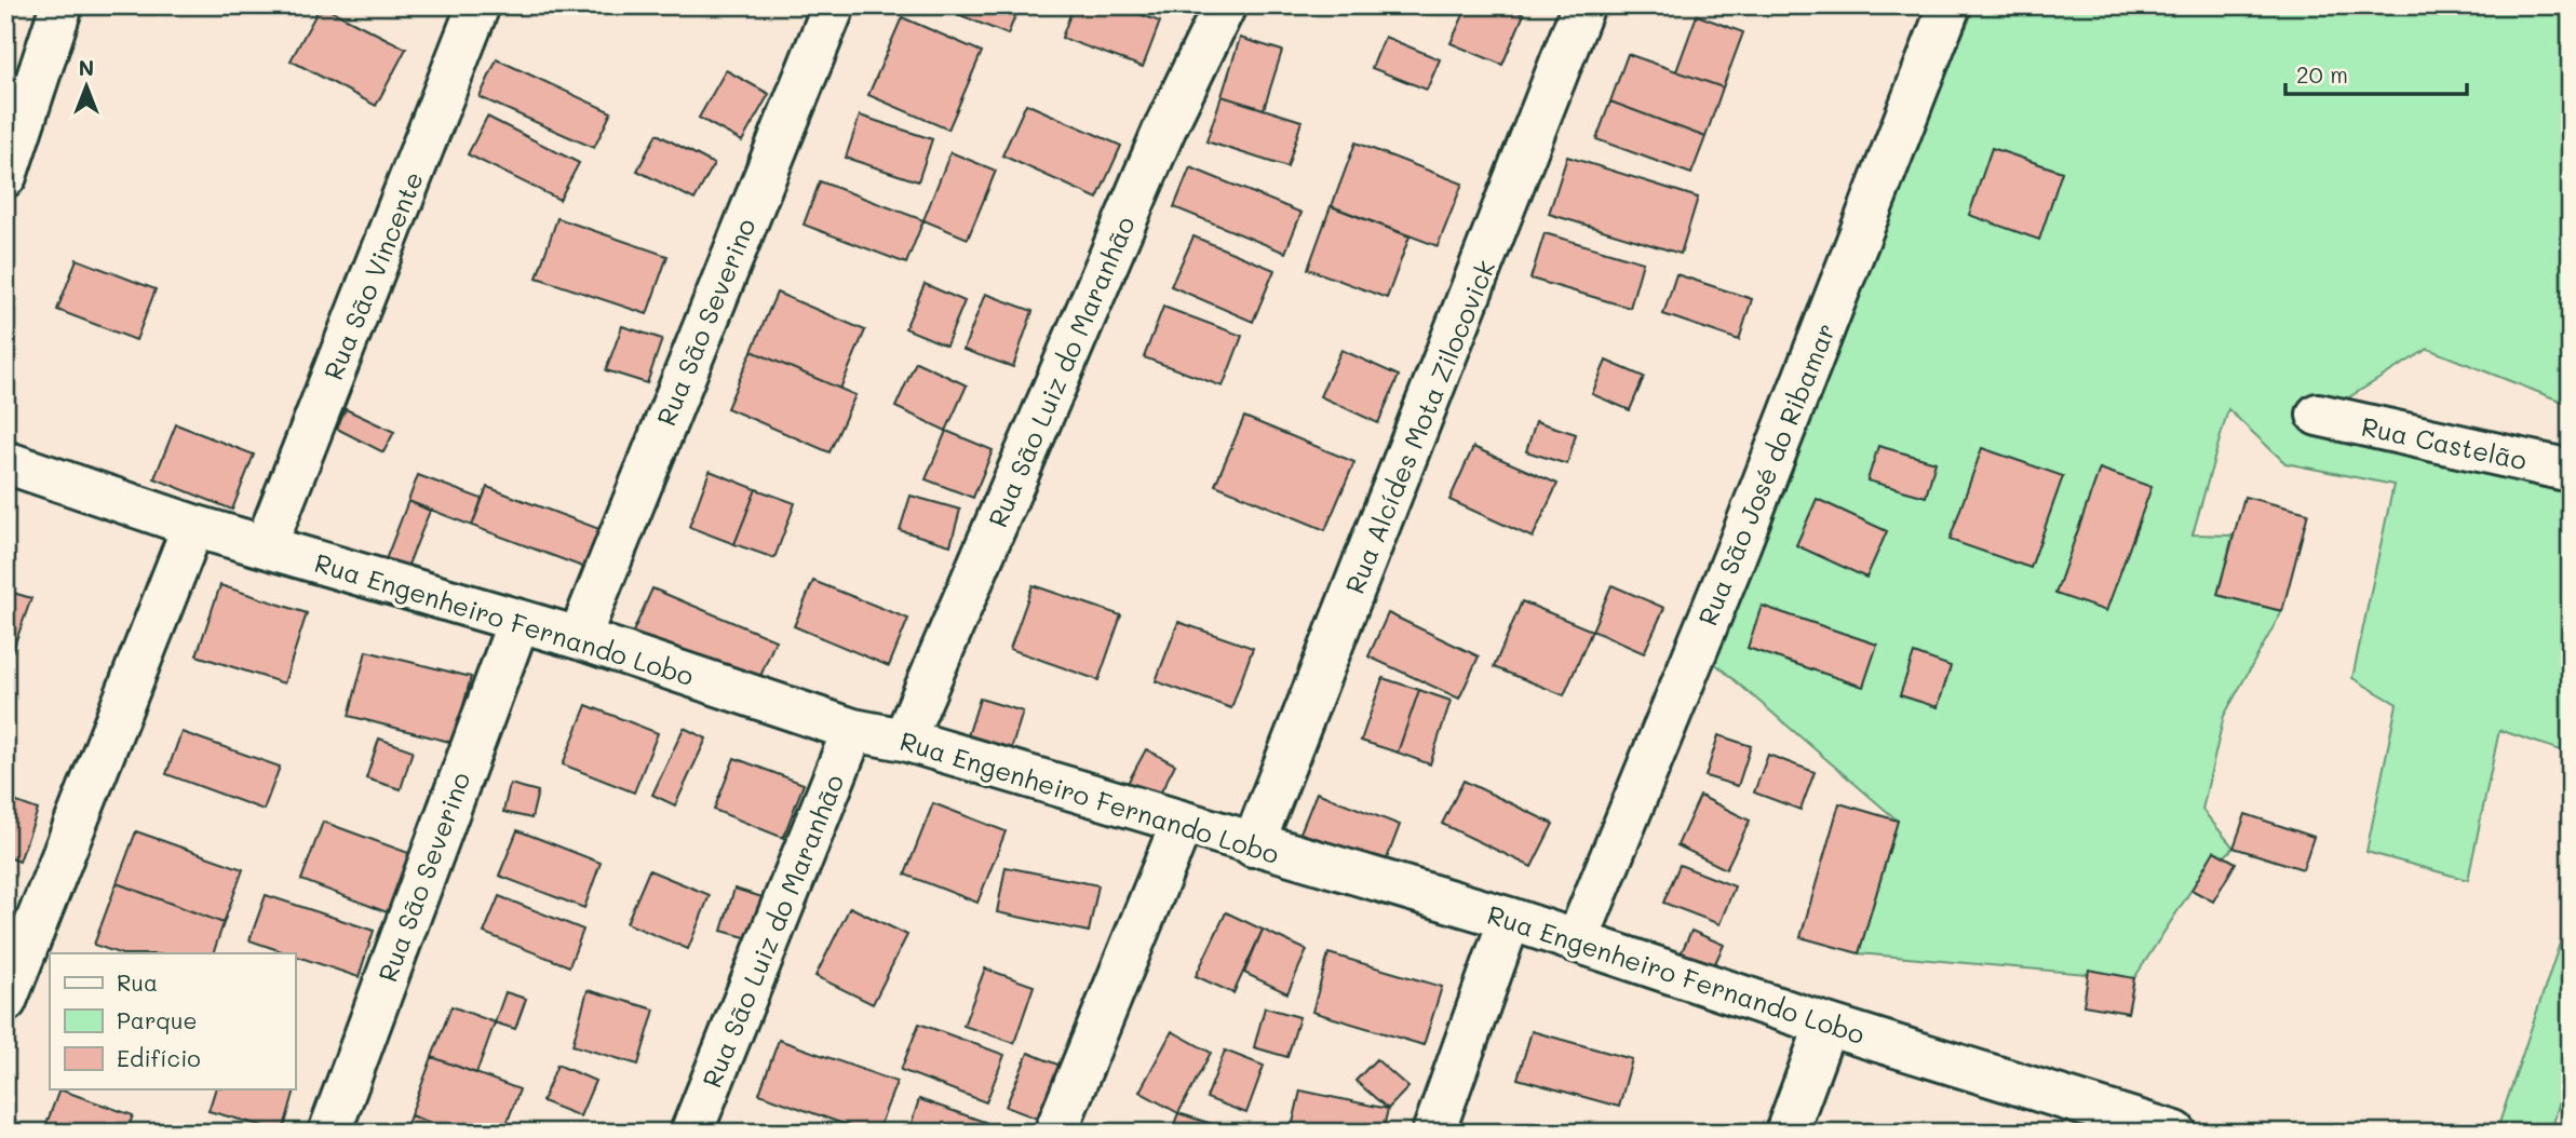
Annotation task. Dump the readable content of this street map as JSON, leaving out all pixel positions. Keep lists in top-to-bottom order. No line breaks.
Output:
{"streets":{"street":["Rua São Vincente","Rua São Severino","Rua São Luiz do Maranhão","Rua Alcídes Mota Zilocovick","Rua Castelão","Rua São José do Ribamar","Rua Engenheiro Fernando Lobo"]},"crossings":[["Rua São Vincente","Rua Engenheiro Fernando Lobo"],["Rua São Severino","Rua Engenheiro Fernando Lobo"],["Rua São Luiz do Maranhão","Rua Engenheiro Fernando Lobo"],["Rua Alcídes Mota Zilocovick","Rua Engenheiro Fernando Lobo"],["Rua São José do Ribamar","Rua Engenheiro Fernando Lobo"]],"legend":["Rua","Parque","Edifício"],"scale_bar":"20 m","north":"top"}
